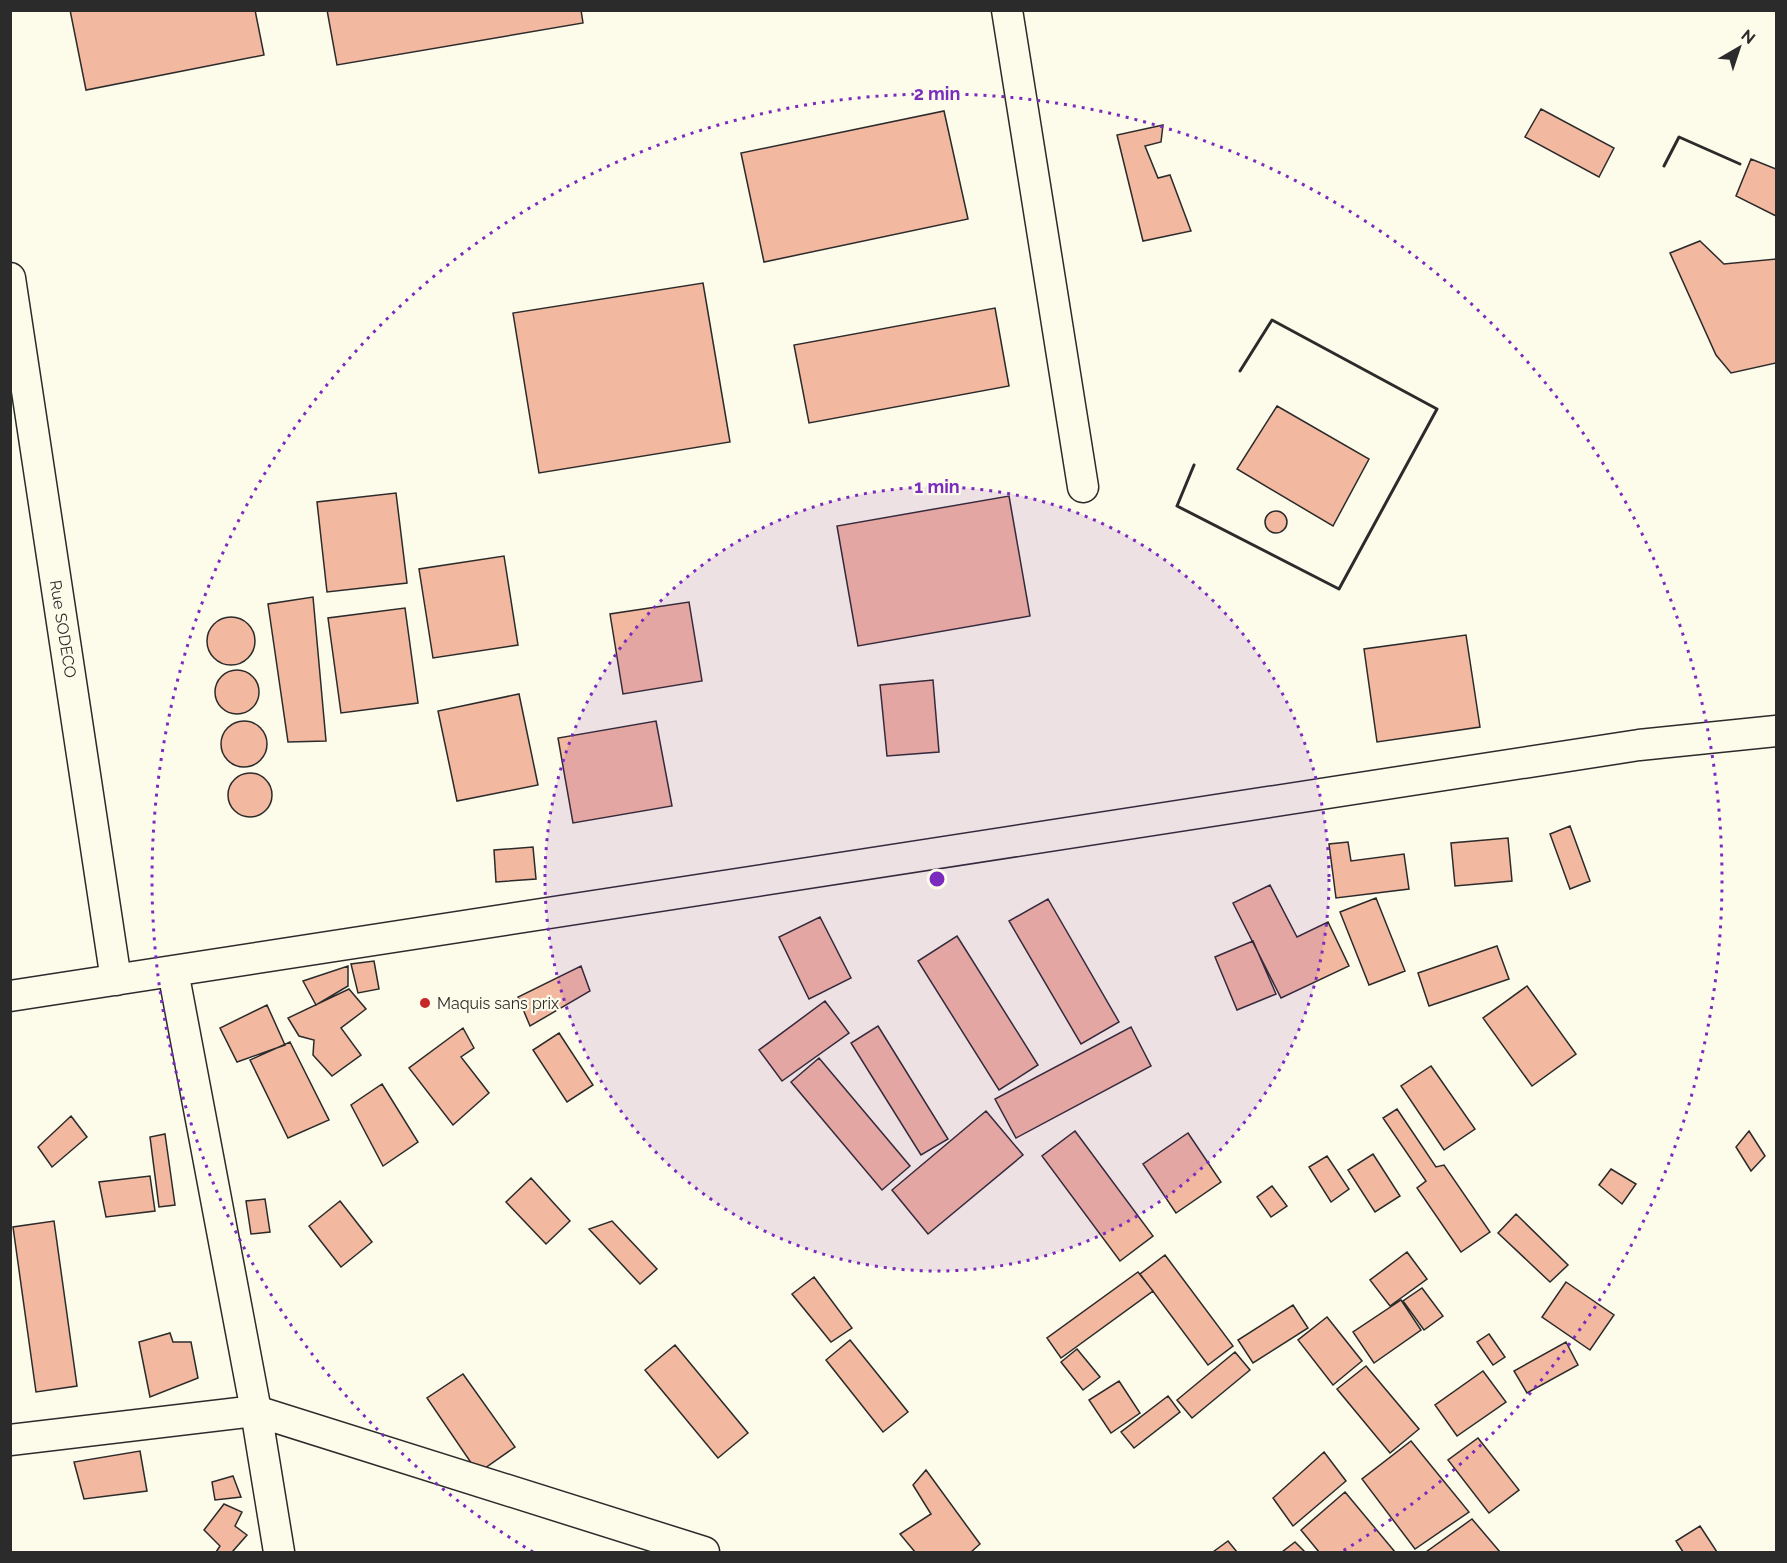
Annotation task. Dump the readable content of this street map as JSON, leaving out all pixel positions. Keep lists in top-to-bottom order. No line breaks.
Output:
{"streets":{"street":["Rue SODECO"]},"places":["Maquis sans prix"],"north":"top right","rings":["2 min","1 min"]}
